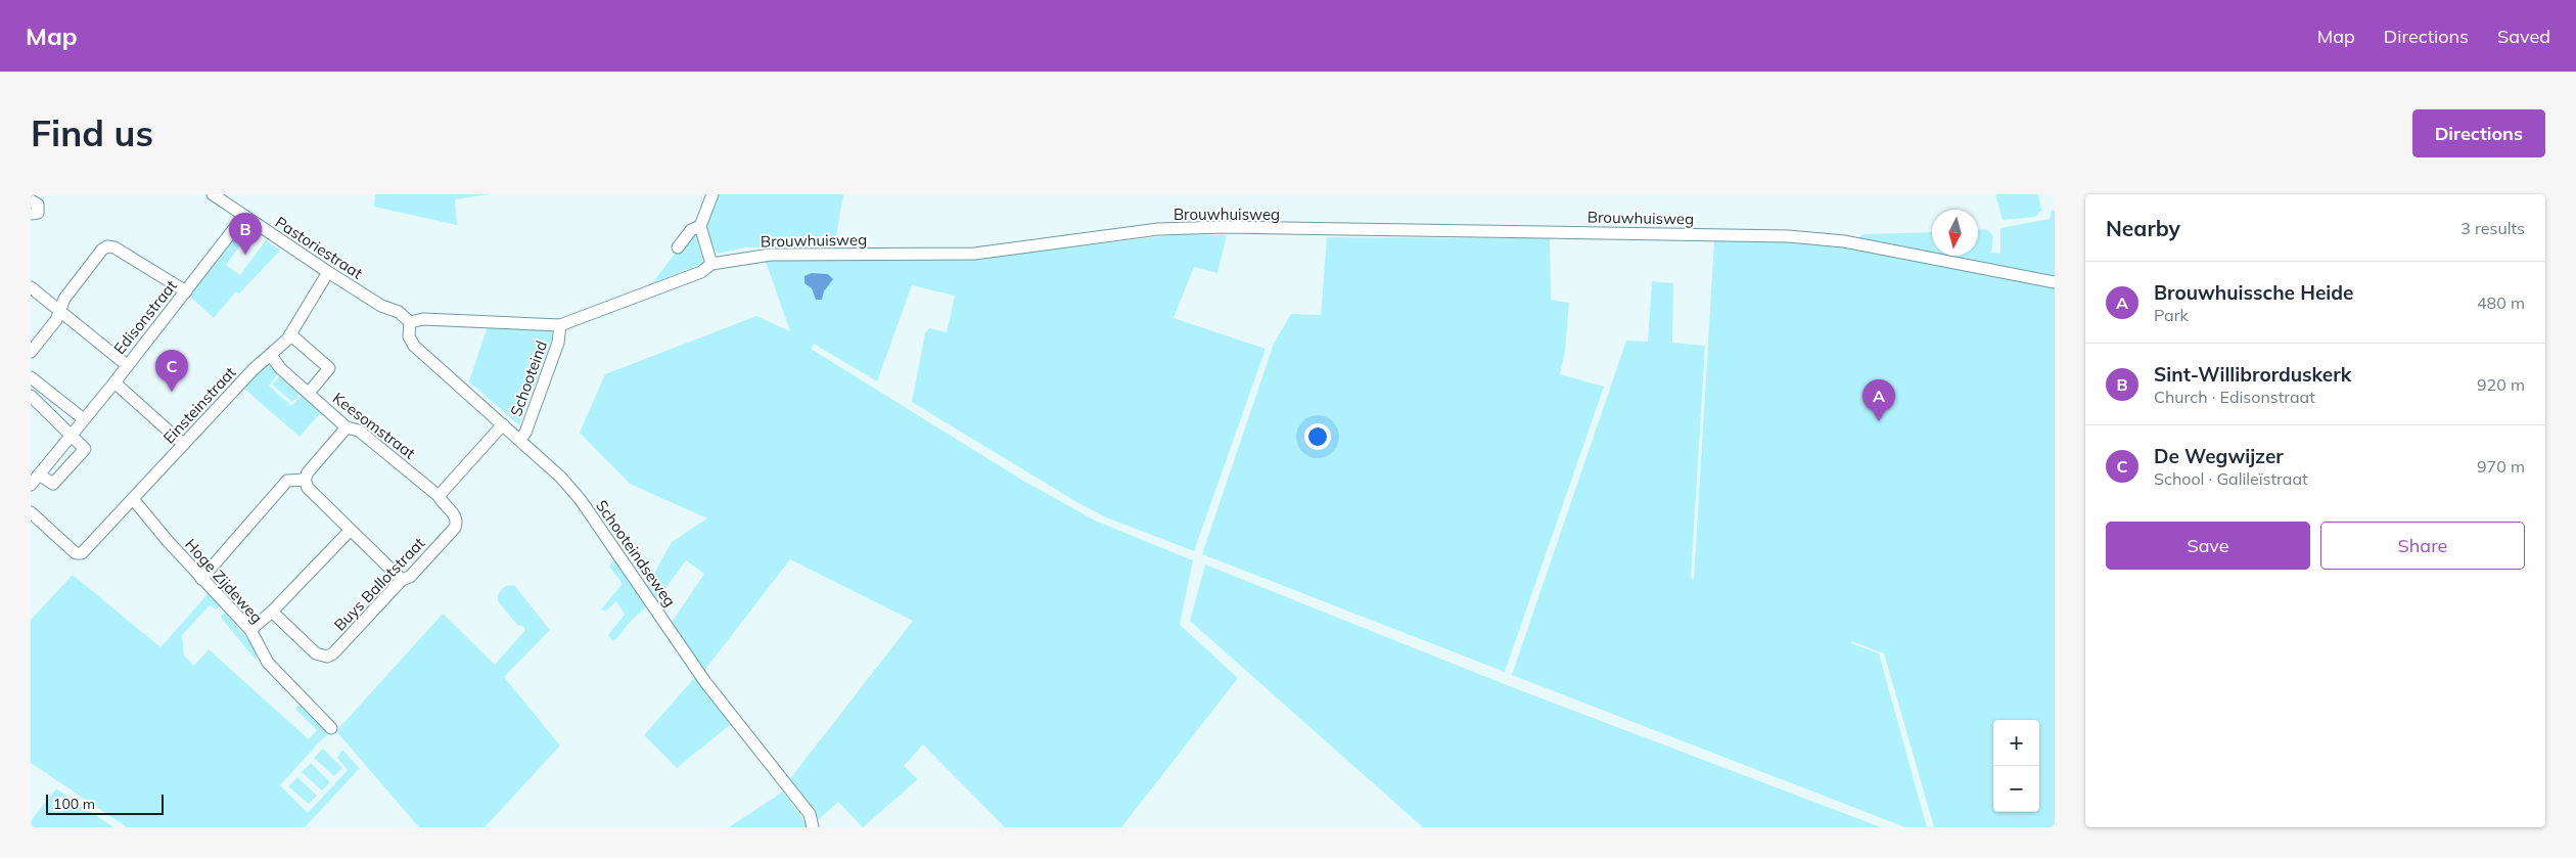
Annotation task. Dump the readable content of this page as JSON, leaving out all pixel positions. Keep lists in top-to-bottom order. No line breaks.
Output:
{"streets":{"street":["Brouwhuisweg","Pastoriestraat","Edisonstraat","Schooteind","Einsteinstraat","Keesomstraat","Schooteindseweg","Hoge Zijdeweg","Buys Ballotstraat"]},"crossings":[["Brouwhuisweg","Pastoriestraat"],["Brouwhuisweg","Schooteind"],["Brouwhuisweg","Schooteindseweg"],["Pastoriestraat","Edisonstraat"],["Pastoriestraat","Einsteinstraat"],["Pastoriestraat","Schooteindseweg"],["Schooteind","Schooteindseweg"],["Einsteinstraat","Keesomstraat"],["Einsteinstraat","Hoge Zijdeweg"],["Keesomstraat","Buys Ballotstraat"]],"scale_bar":"100 m","north":"bottom","page":{"header":"Map","nav":["Map","Directions","Saved"],"buttons":["Directions",["Save","Share"]],"title":"Find us","heading":["Nearby","3 results"],"pins":["B","C","A"],"list":[{"mark":"A","name":"Brouwhuissche Heide","note":"Park","value":"480 m"},{"mark":"B","name":"Sint-Willibrorduskerk","note":"Church · Edisonstraat","value":"920 m"},{"mark":"C","name":"De Wegwijzer","note":"School · Galileïstraat","value":"970 m"}],"map_buttons":["+","−"],"scale":"100 m"}}
